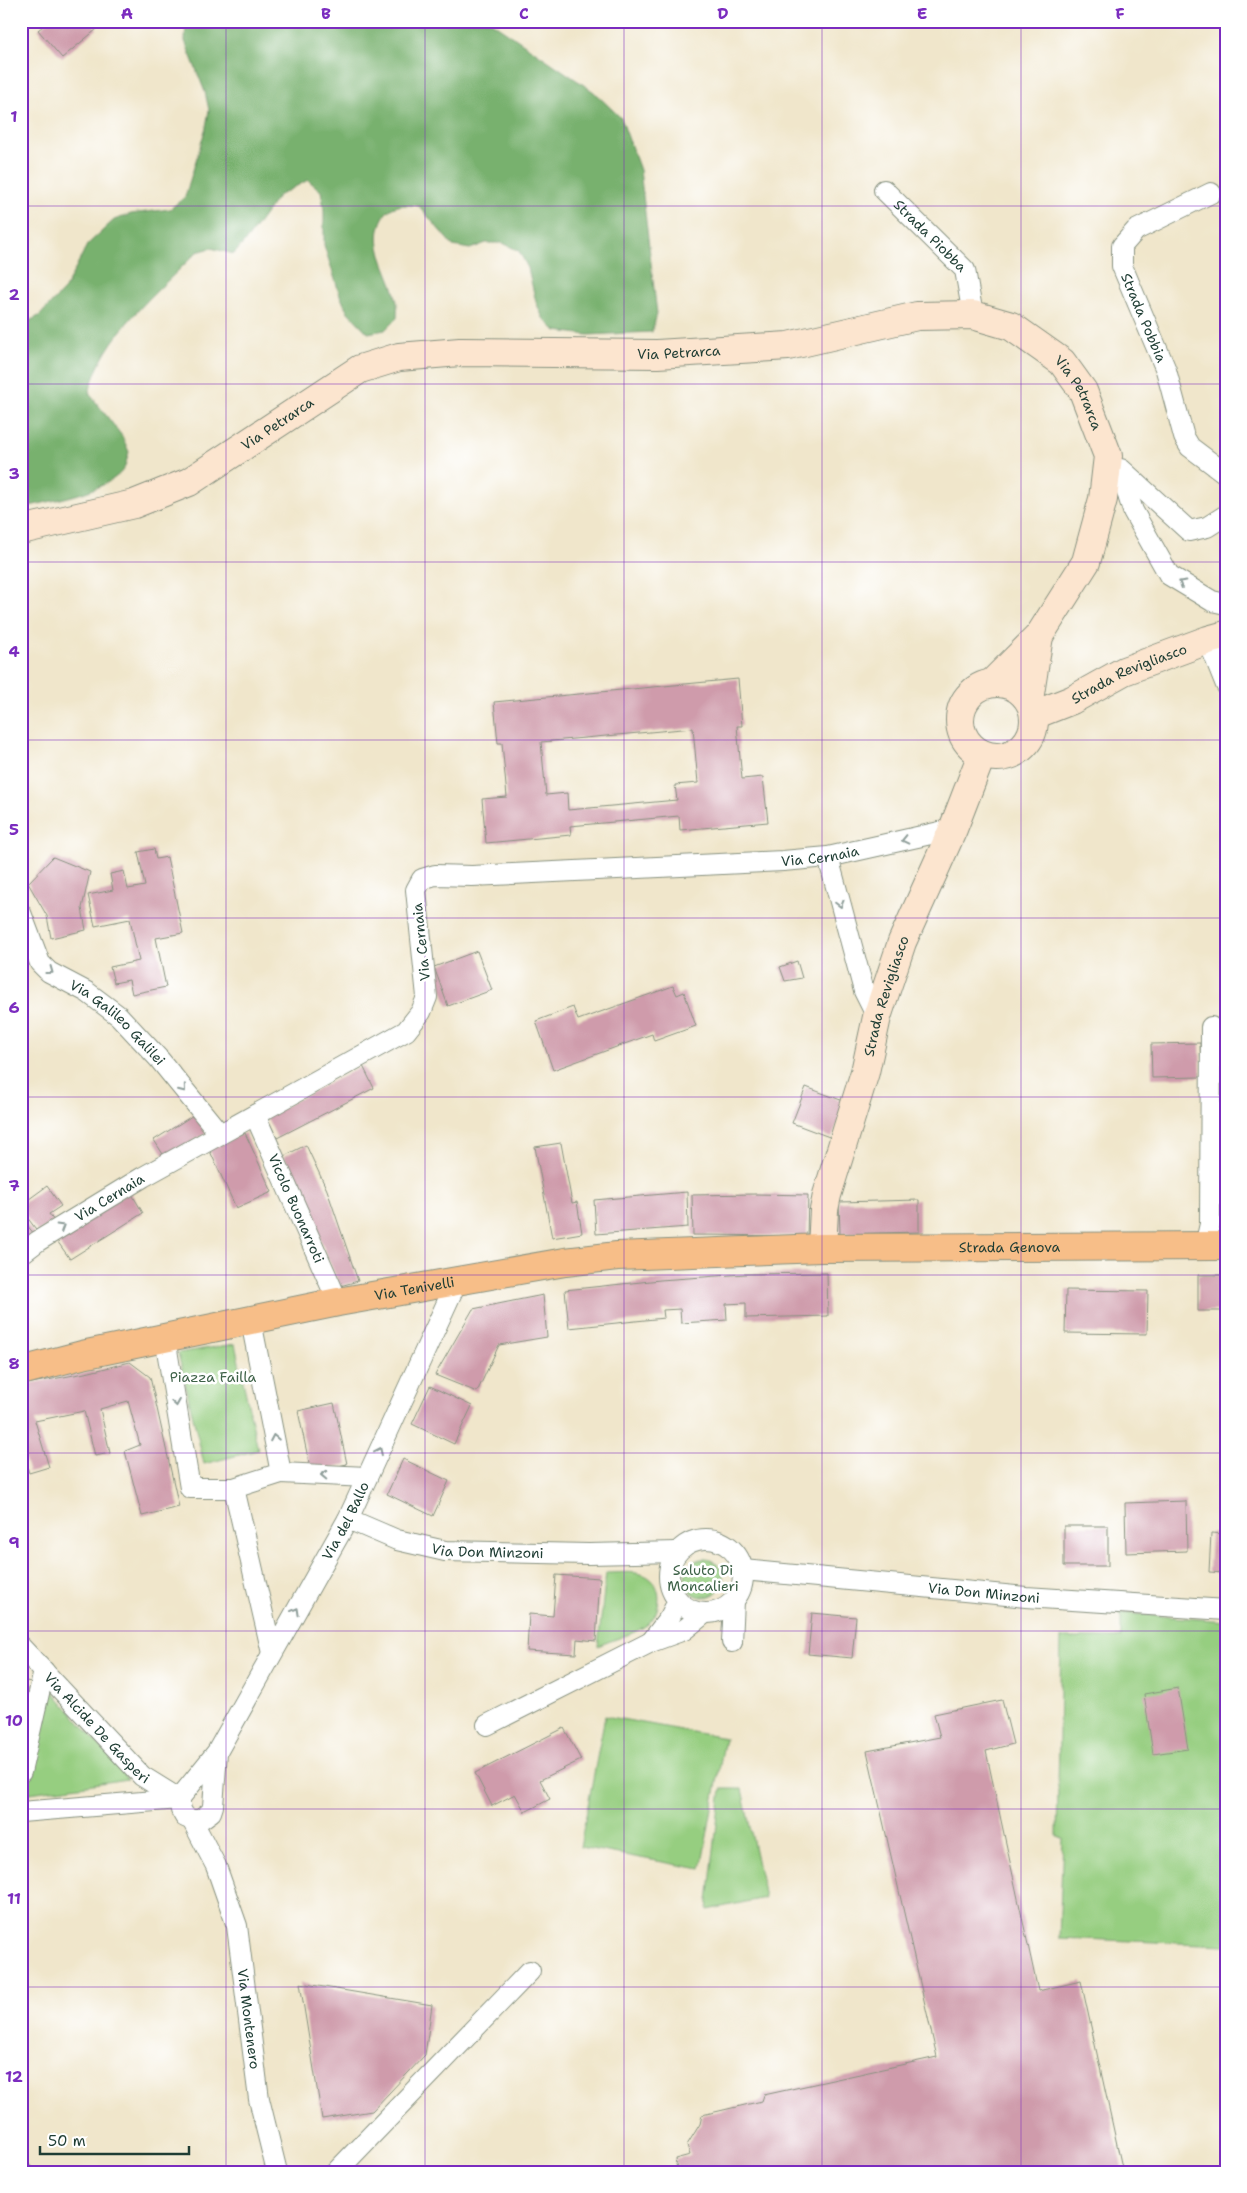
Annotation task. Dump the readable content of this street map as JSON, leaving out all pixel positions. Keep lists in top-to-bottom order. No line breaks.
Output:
{"streets":{"main road":["Strada Genova","Via Tenivelli"],"street":["Strada Piobba","Strada Pobbia","Via Petrarca","Strada Revigliasco","Via Cernaia","Via Galileo Galilei","Vicolo Buonarroti","Via del Ballo","Via Don Minzoni","Via Alcide De Gasperi","Via Montenero"]},"crossings":[["Strada Piobba","Via Petrarca"],["Via Petrarca","Strada Revigliasco"],["Strada Revigliasco","Via Cernaia"],["Strada Revigliasco","Strada Genova"],["Strada Revigliasco","Via Tenivelli"],["Via Cernaia","Via Galileo Galilei"],["Via Cernaia","Vicolo Buonarroti"],["Vicolo Buonarroti","Via Tenivelli"],["Strada Genova","Via Tenivelli"],["Via Tenivelli","Via del Ballo"],["Via del Ballo","Via Don Minzoni"],["Via del Ballo","Via Montenero"],["Via Alcide De Gasperi","Via Montenero"]],"one_way":["Via Galileo Galilei","Via del Ballo"],"parks":["Piazza Failla","Saluto Di Moncalieri"],"scale_bar":"50 m","grid":{"columns":["A","B","C","D","E","F"],"rows":["1","2","3","4","5","6","7","8","9","10","11","12"]}}
